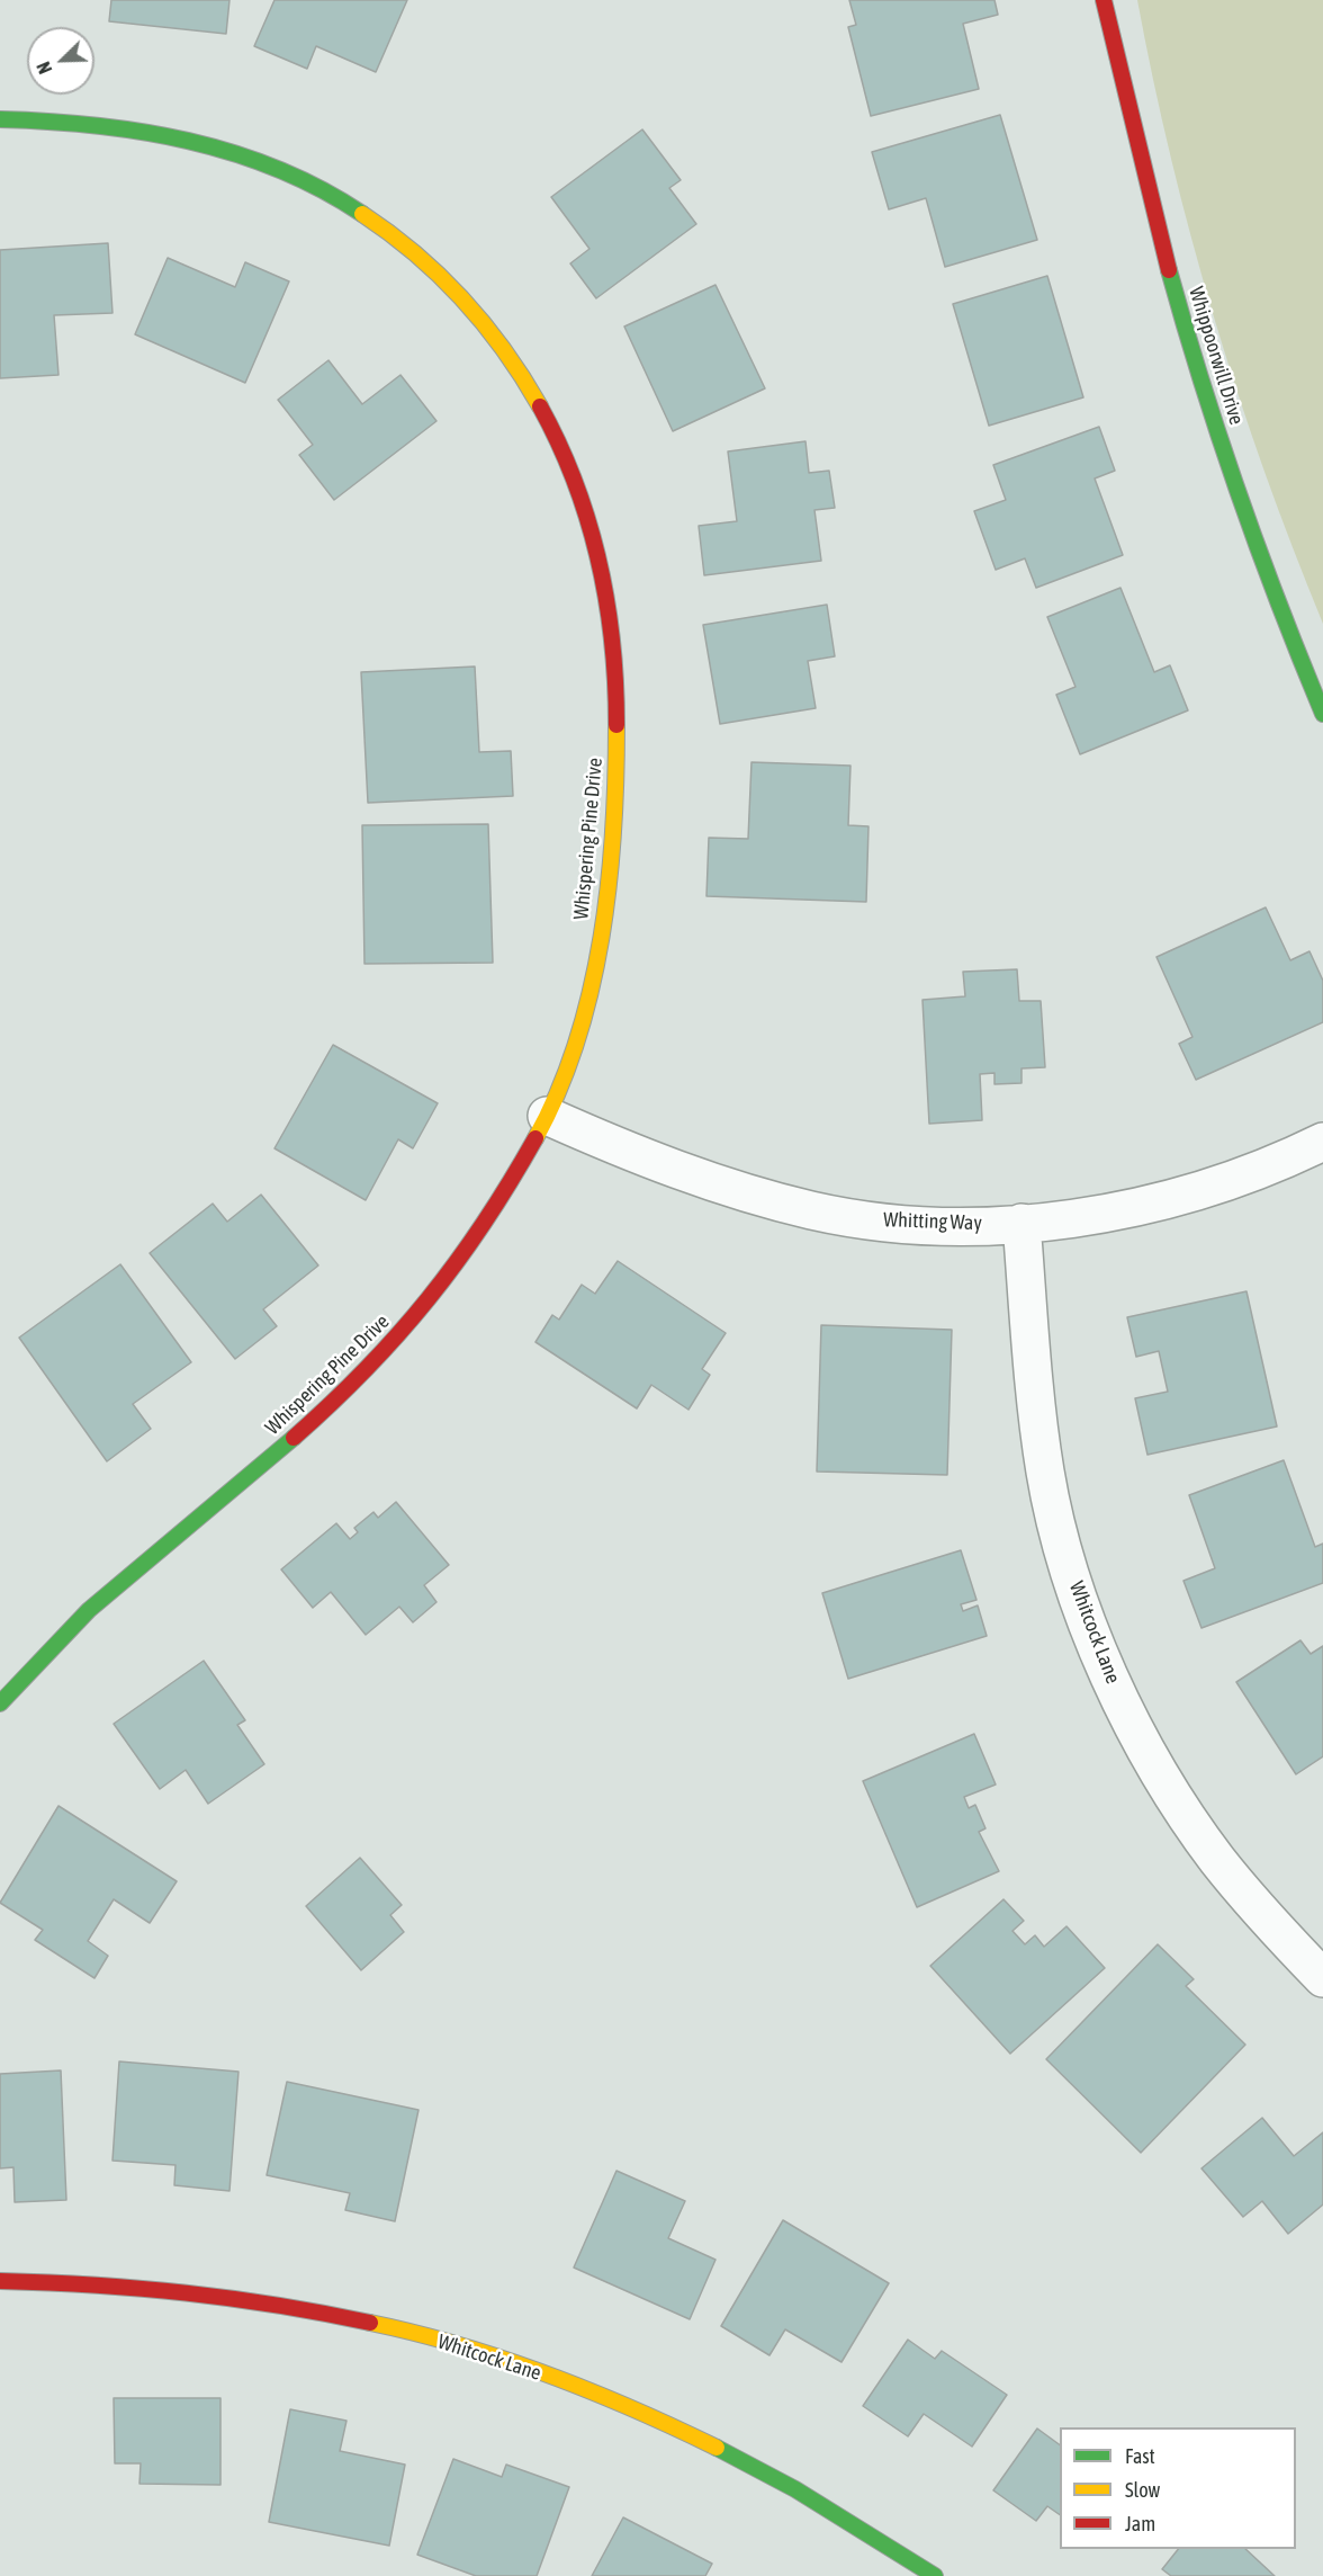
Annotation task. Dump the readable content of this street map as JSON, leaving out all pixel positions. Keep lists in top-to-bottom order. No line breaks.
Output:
{"streets":{"street":["Whippoorwill Drive","Whispering Pine Drive","Whitting Way","Whitcock Lane"]},"crossings":[["Whispering Pine Drive","Whitting Way"],["Whitting Way","Whitcock Lane"]],"legend":["Fast","Slow","Jam"],"north":"bottom left"}
